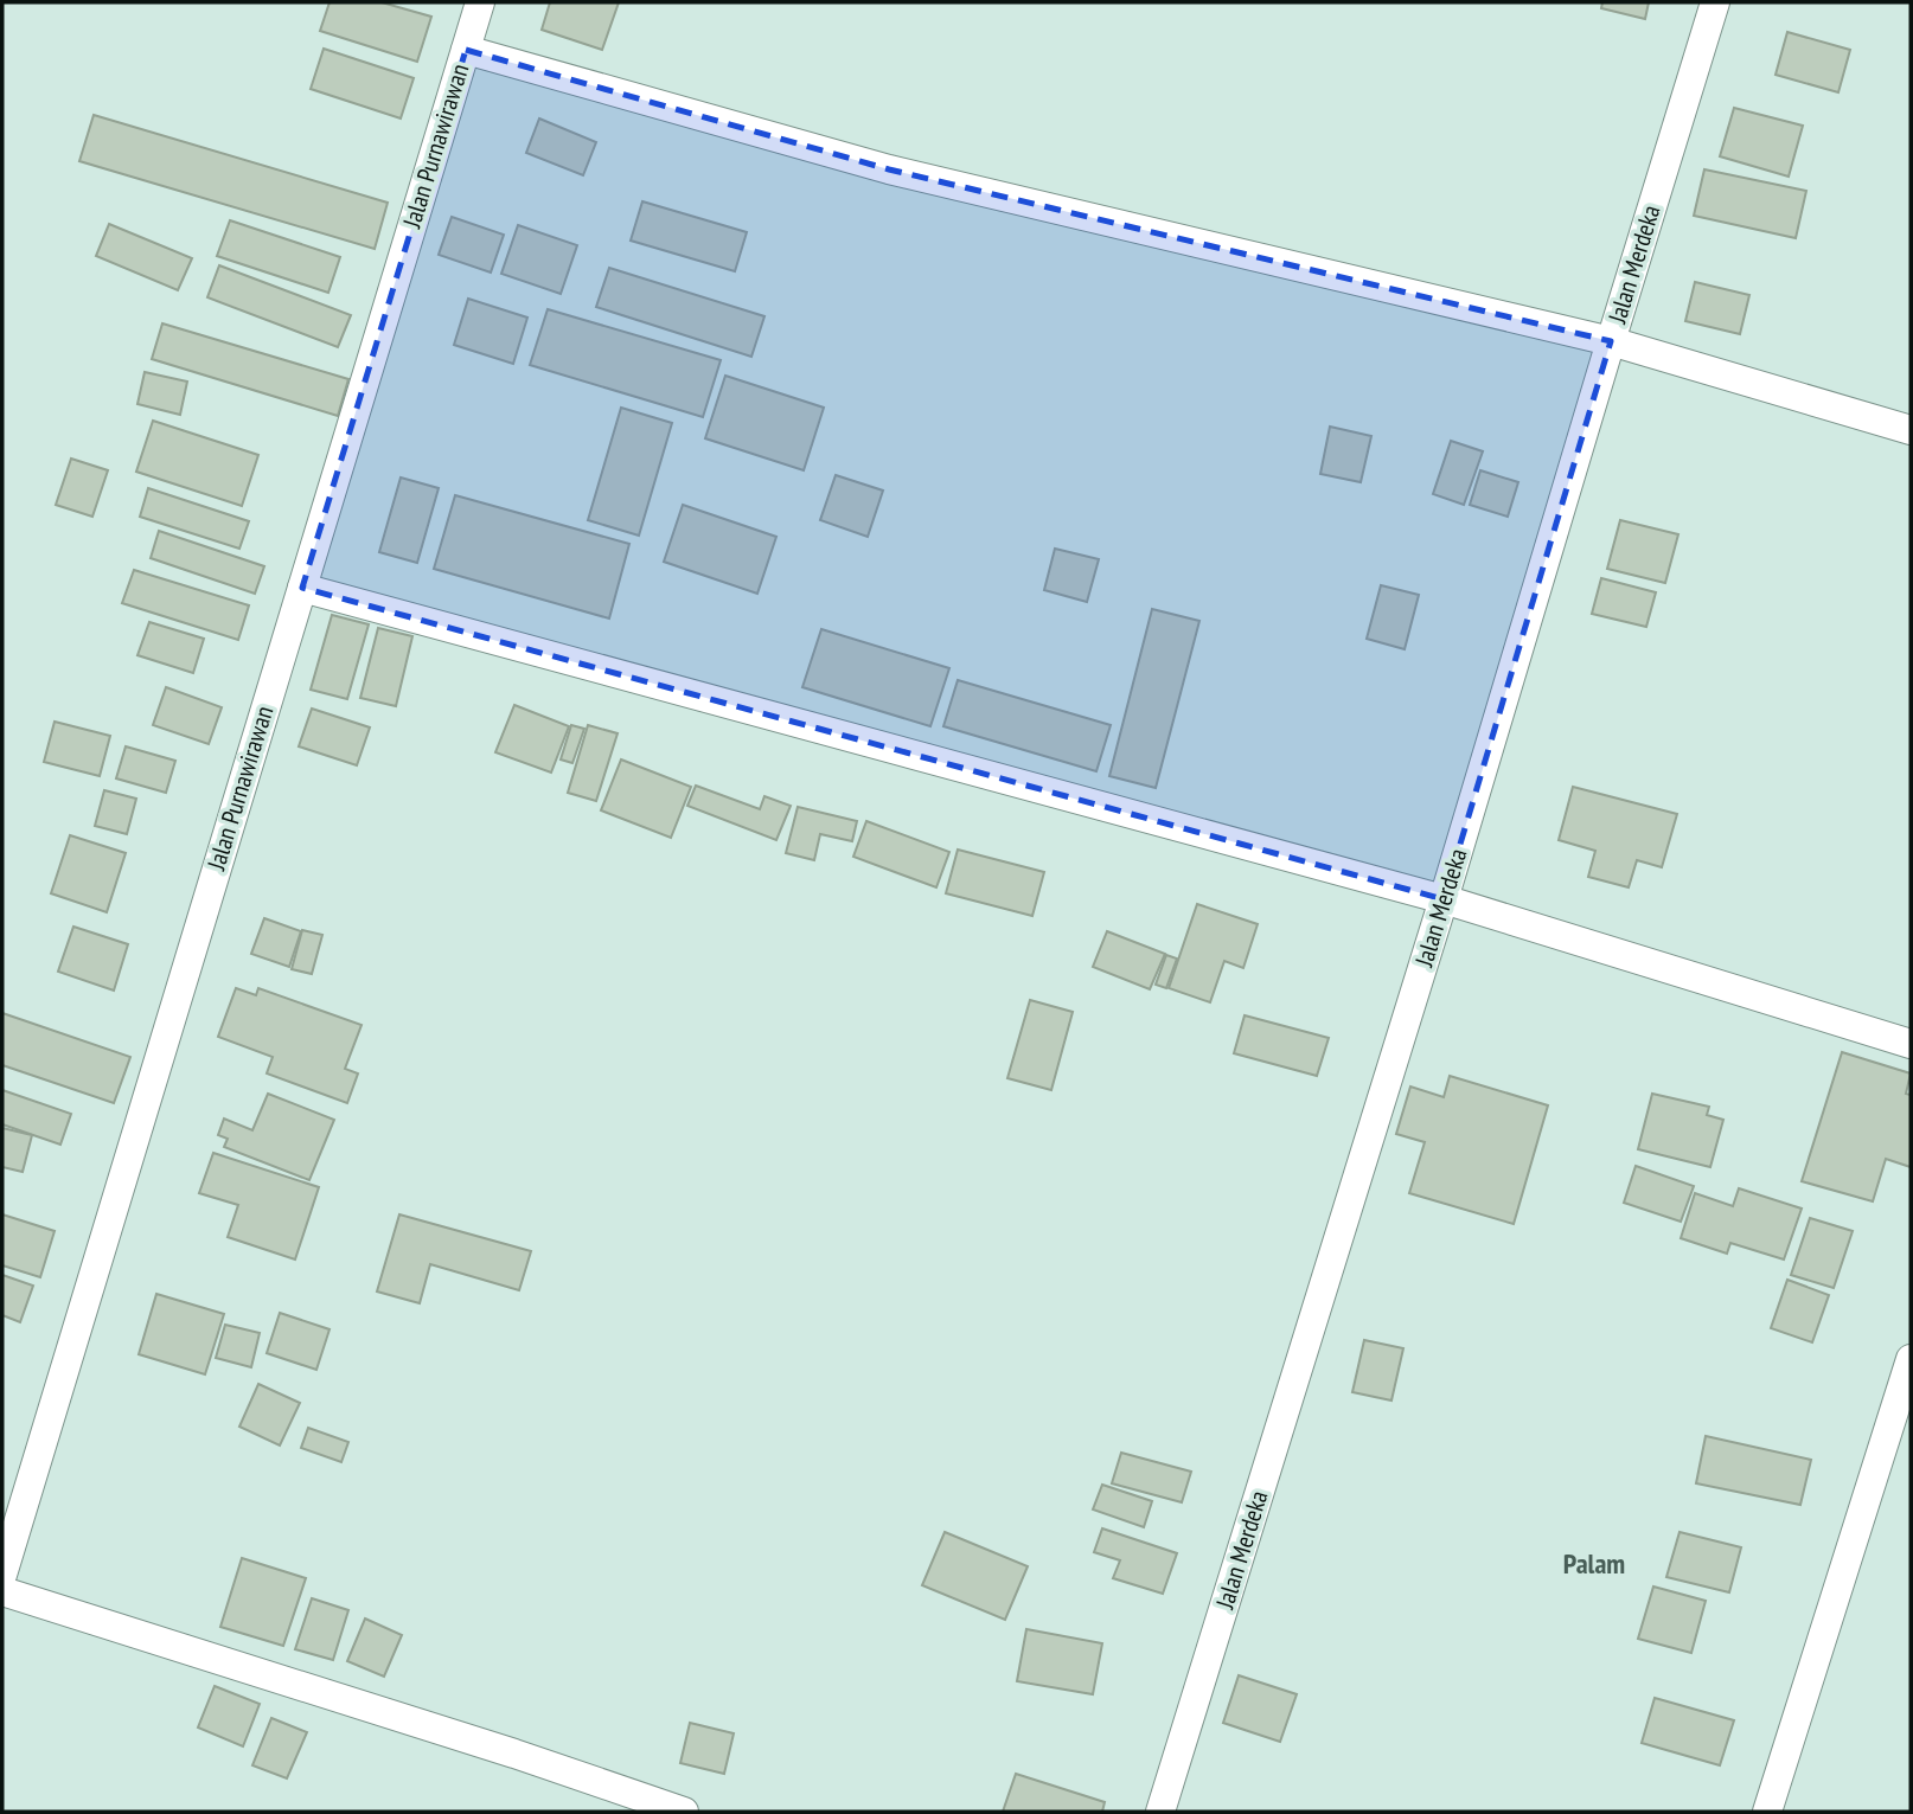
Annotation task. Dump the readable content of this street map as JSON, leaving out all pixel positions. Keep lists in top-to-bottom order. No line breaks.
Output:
{"streets":{"street":["Jalan Purnawirawan","Jalan Merdeka"]},"districts":["Palam"]}
